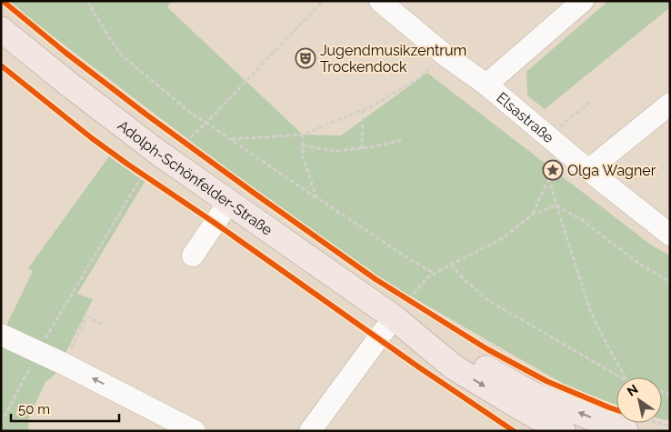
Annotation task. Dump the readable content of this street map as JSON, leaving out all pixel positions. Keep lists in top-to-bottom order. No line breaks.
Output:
{"streets":{"main road":["Adolph-Schönfelder-Straße"],"street":["Elsastraße"]},"places":{"theatre":["Jugendmusikzentrum Trockendock"],"place":["Olga Wagner"]},"scale_bar":"50 m","north":"top left"}
